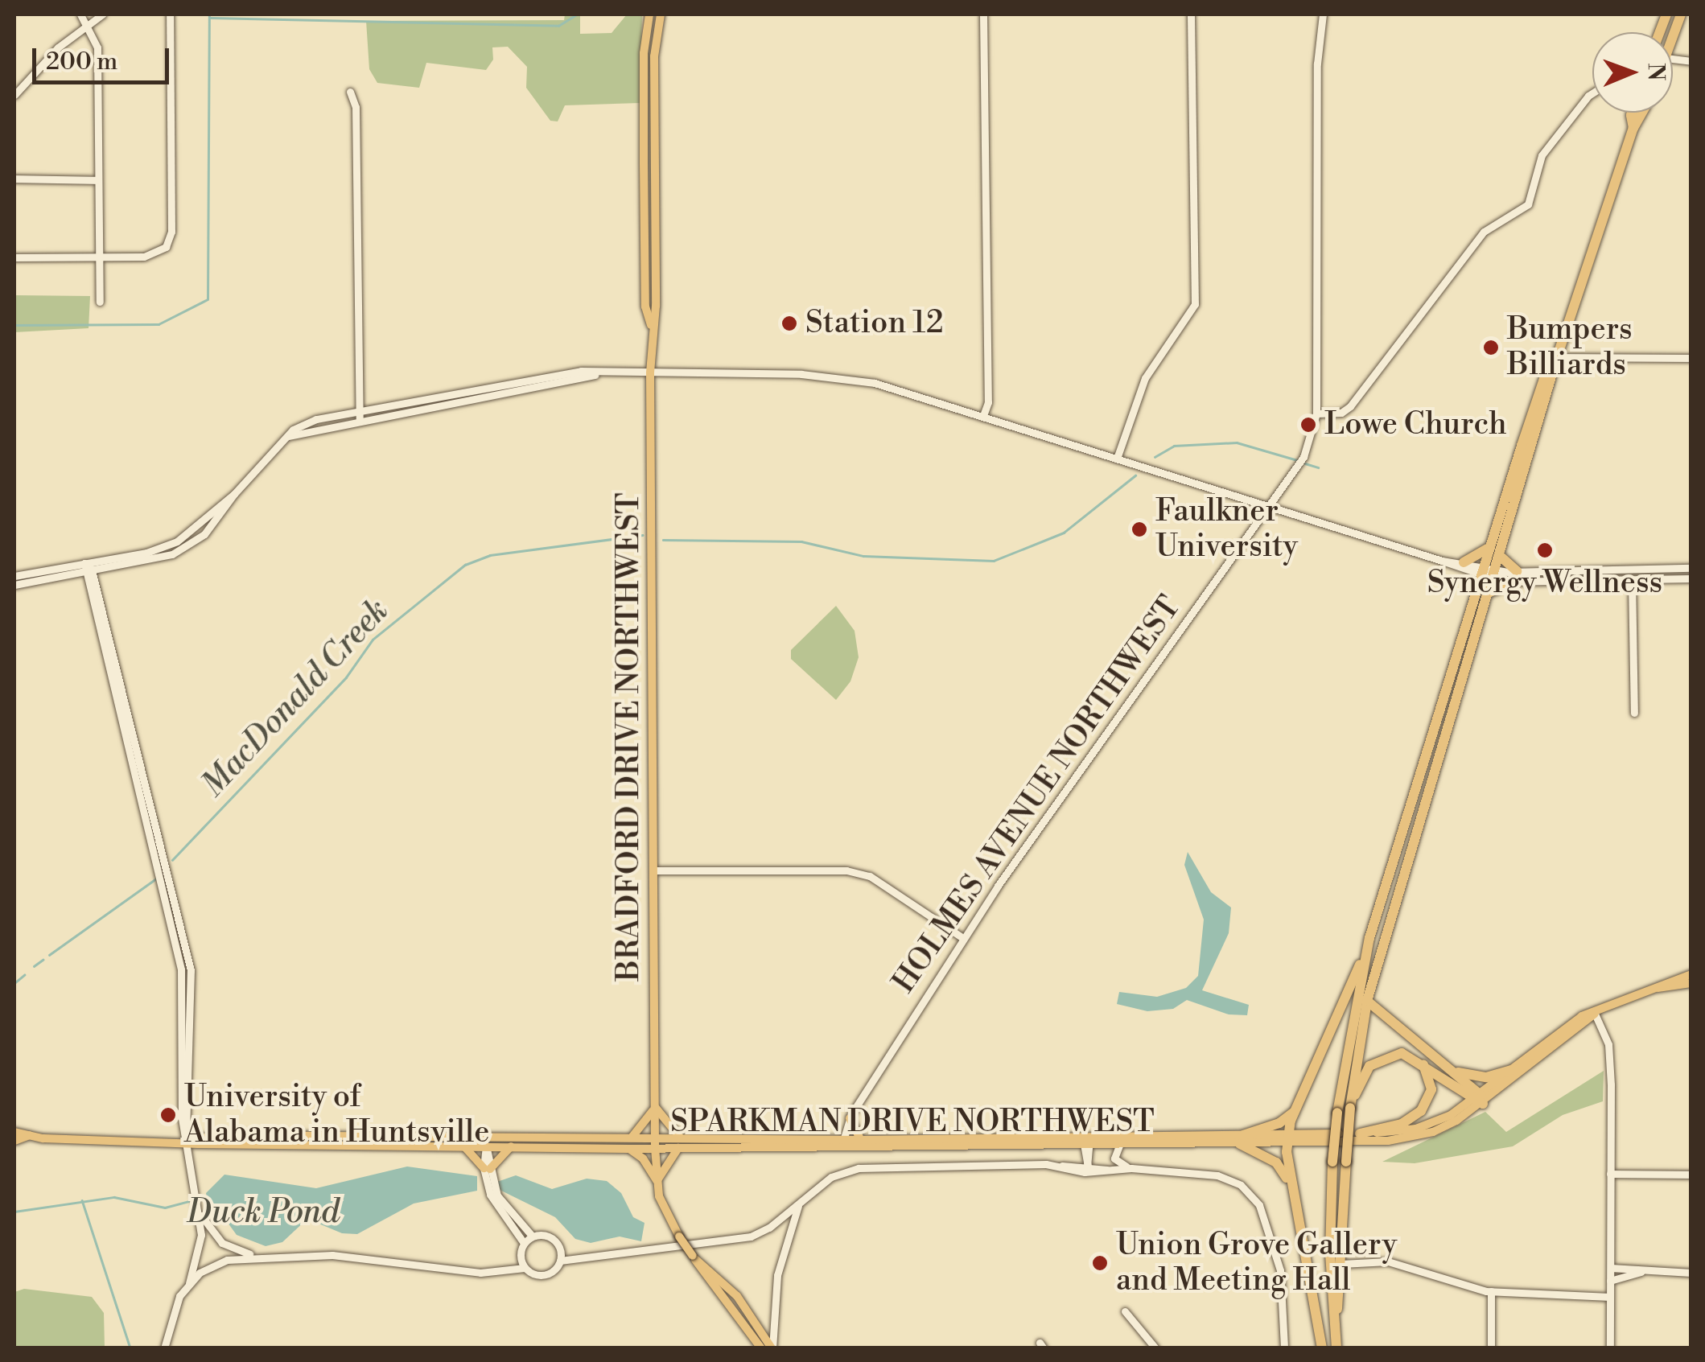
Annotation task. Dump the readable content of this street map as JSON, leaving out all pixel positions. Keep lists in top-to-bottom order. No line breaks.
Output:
{"streets":{"main road":["BRADFORD DRIVE NORTHWEST","SPARKMAN DRIVE NORTHWEST"],"street":["HOLMES AVENUE NORTHWEST"]},"crossings":[["BRADFORD DRIVE NORTHWEST","SPARKMAN DRIVE NORTHWEST"],["HOLMES AVENUE NORTHWEST","SPARKMAN DRIVE NORTHWEST"]],"water":["MacDonald Creek","Duck Pond"],"places":["Station 12","Bumpers Billiards","Lowe Church","Faulkner University","Synergy Wellness","University of Alabama in Huntsville","Union Grove Gallery and Meeting Hall"],"scale_bar":"200 m","north":"right"}
